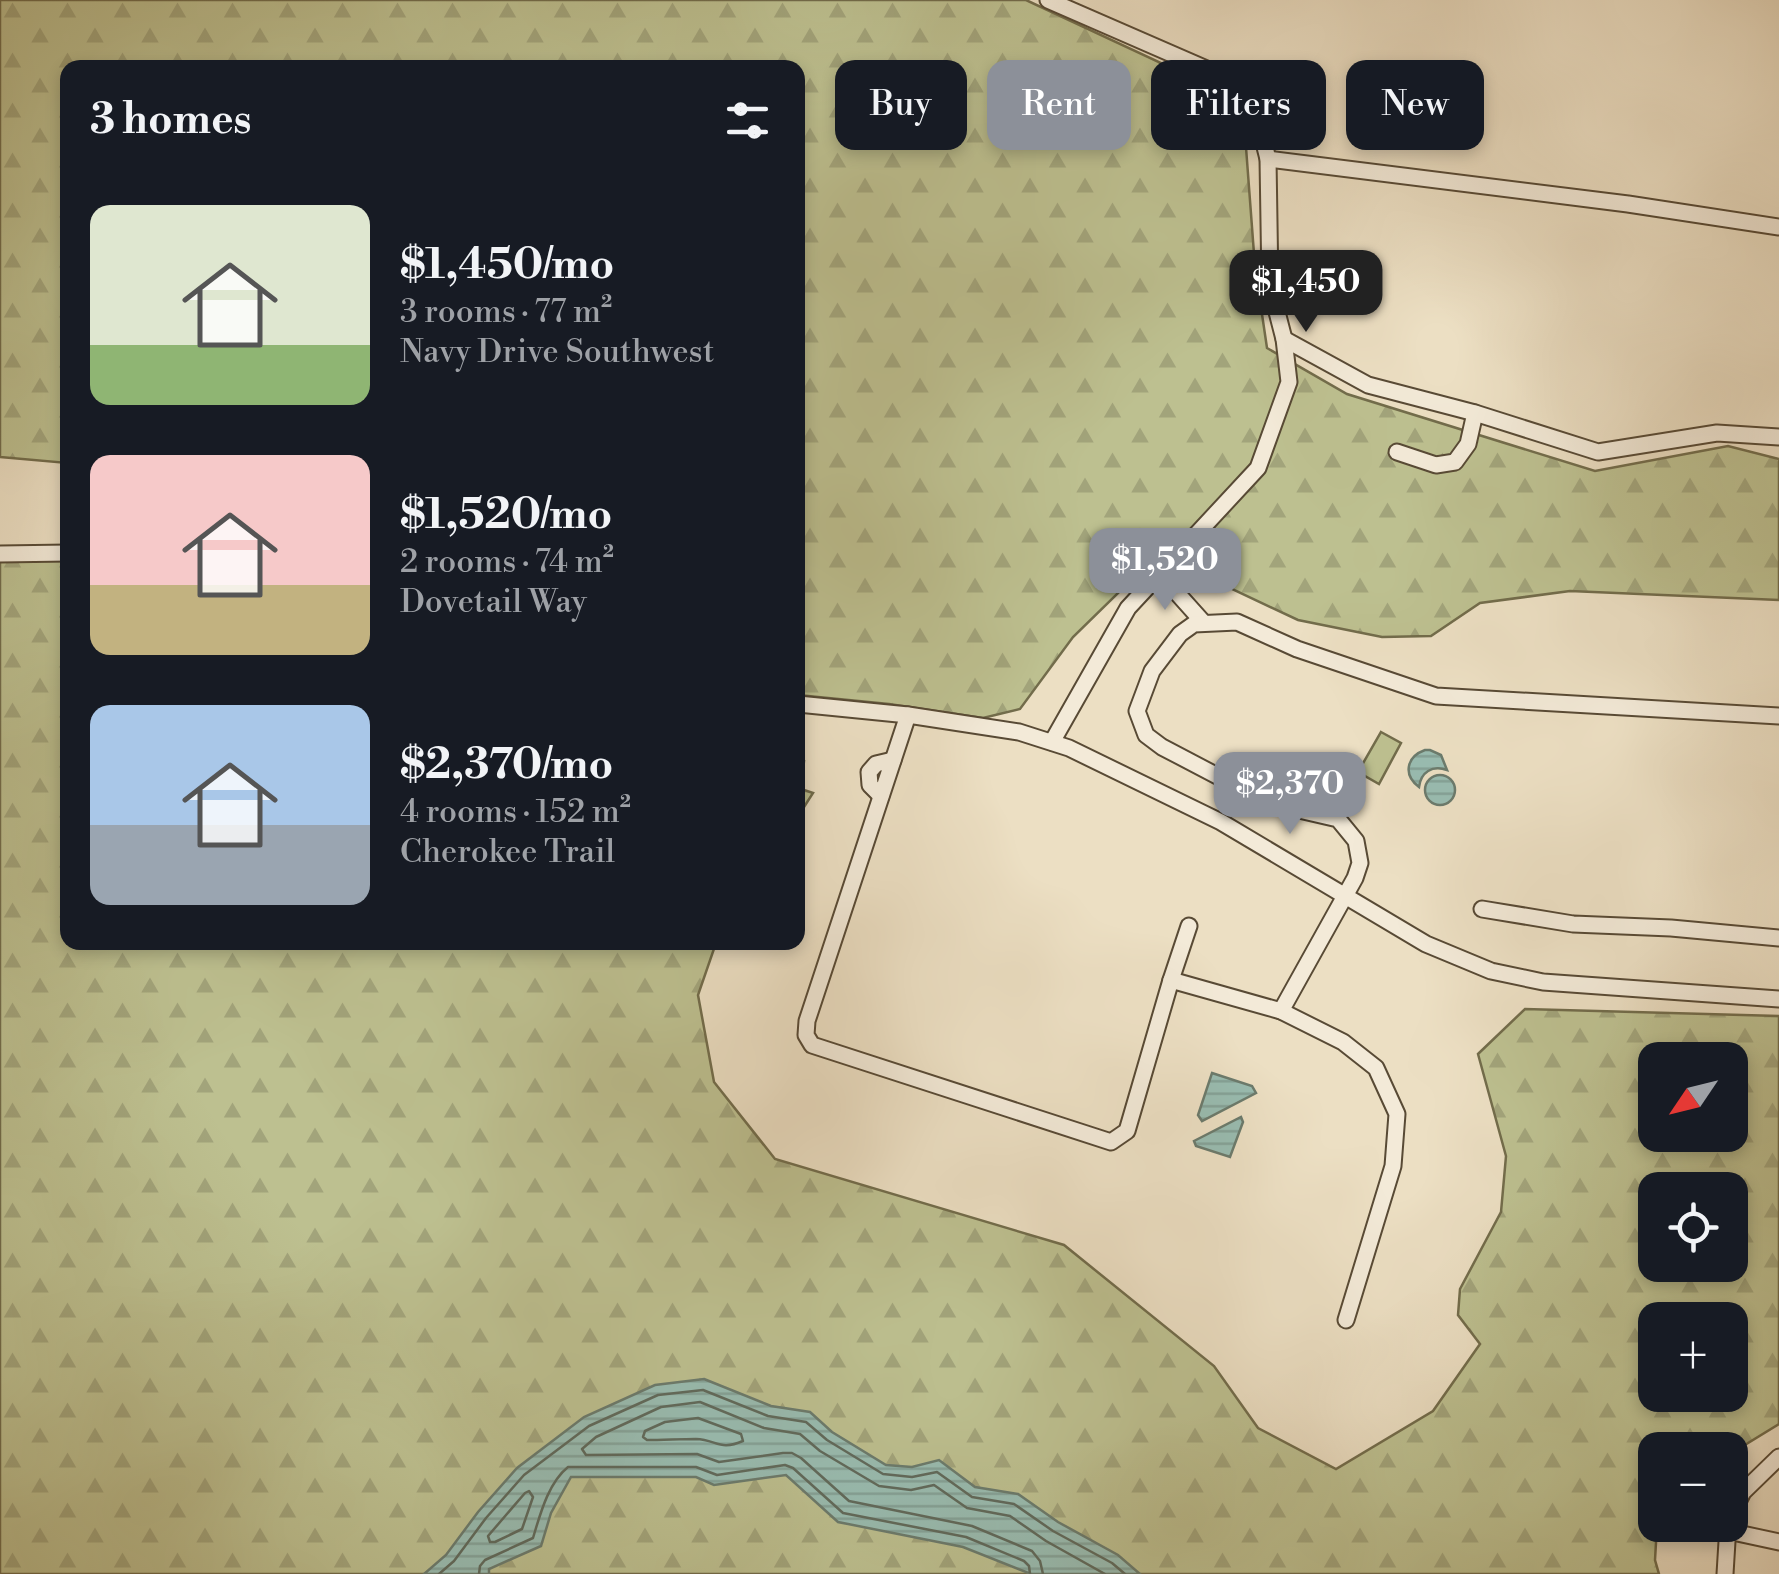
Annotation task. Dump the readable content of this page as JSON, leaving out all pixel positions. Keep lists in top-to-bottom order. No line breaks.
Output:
{"north":"bottom left","page":{"chip":["Buy","Rent","Filters","New"],"heading":"3 homes","list":[{"name":"$1,450/mo","note":"3 rooms · 77 m² · Navy Drive Southwest"},{"name":"$1,520/mo","note":"2 rooms · 74 m² · Dovetail Way"},{"name":"$2,370/mo","note":"4 rooms · 152 m² · Cherokee Trail"}],"price":["$1,450","$1,520","$2,370"],"map_buttons":["+","−"]}}
